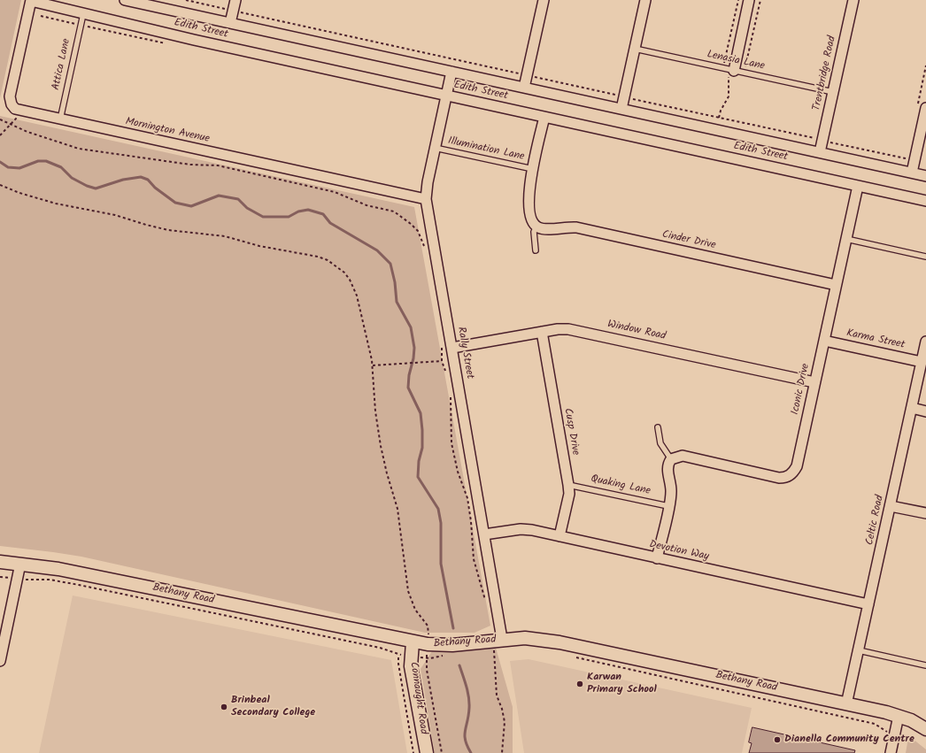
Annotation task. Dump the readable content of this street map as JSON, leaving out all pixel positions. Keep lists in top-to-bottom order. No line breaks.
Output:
{"streets":{"street":["Edith Street","Trentbridge Road","Mornington Avenue","Cinder Drive","Window Road","Karma Street","Rally Street","Iconic Drive","Cusp Drive","Celtic Road","Devotion Way","Bethany Road","Connaught Road"],"lane":["Lenasia Lane","Attica Lane","Illumination Lane","Quaking Lane"]},"crossings":[["Edith Street","Attica Lane"],["Edith Street","Trentbridge Road"],["Edith Street","Mornington Avenue"],["Edith Street","Rally Street"],["Edith Street","Iconic Drive"],["Lenasia Lane","Trentbridge Road"],["Attica Lane","Mornington Avenue"],["Mornington Avenue","Rally Street"],["Illumination Lane","Rally Street"],["Cinder Drive","Iconic Drive"],["Window Road","Rally Street"],["Window Road","Iconic Drive"],["Window Road","Cusp Drive"],["Karma Street","Iconic Drive"],["Karma Street","Celtic Road"],["Rally Street","Devotion Way"],["Rally Street","Bethany Road"],["Cusp Drive","Quaking Lane"],["Cusp Drive","Devotion Way"],["Celtic Road","Devotion Way"],["Celtic Road","Bethany Road"],["Bethany Road","Connaught Road"]],"places":["Karwan Primary School","Brinbeal Secondary College","Dianella Community Centre"]}
